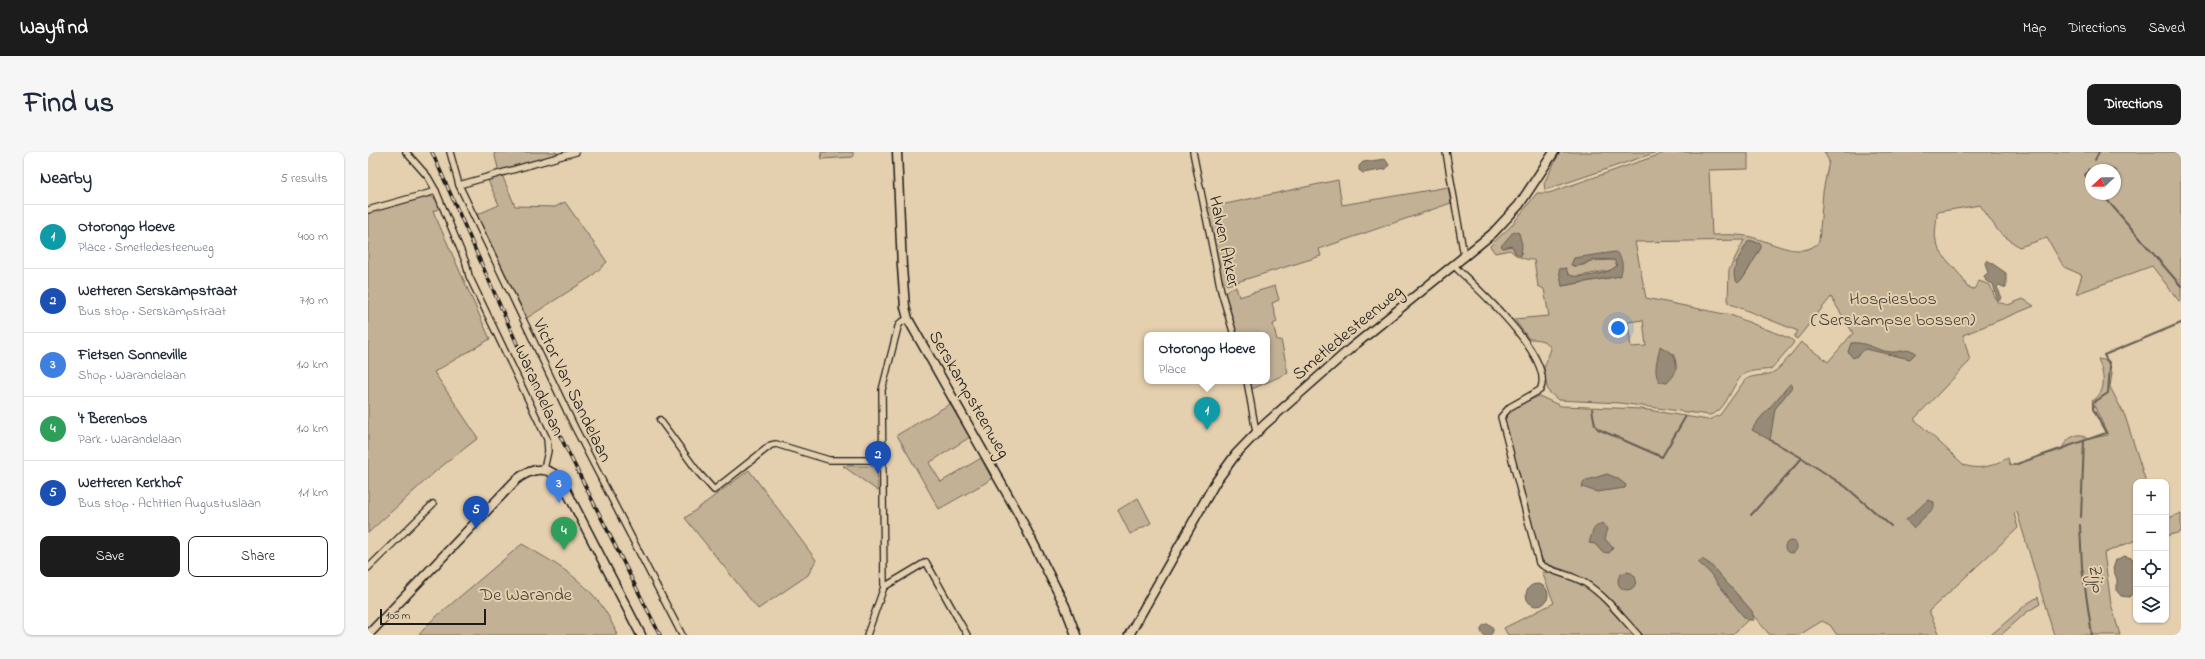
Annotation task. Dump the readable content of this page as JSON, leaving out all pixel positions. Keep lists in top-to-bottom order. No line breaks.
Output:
{"streets":{"street":["Halven Akker","Smetledesteenweg","Warandelaan","Victor Van Sandelaan","Serskampsteenweg"]},"water":["Zijp"],"parks":["Hospiesbos (Serskampse bossen)","De Warande"],"scale_bar":"100 m","north":"left","page":{"header":"Wayfind","nav":["Map","Directions","Saved"],"title":"Find us","buttons":["Directions",["Save","Share"]],"heading":["Nearby","5 results"],"list":[{"mark":"1","name":"Otorongo Hoeve","note":"Place · Smetledesteenweg","value":"400 m"},{"mark":"2","name":"Wetteren Serskampstraat","note":"Bus stop · Serskampstraat","value":"710 m"},{"mark":"3","name":"Fietsen Sonneville","note":"Shop · Warandelaan","value":"1.0 km"},{"mark":"4","name":"'t Berenbos","note":"Park · Warandelaan","value":"1.0 km"},{"mark":"5","name":"Wetteren Kerkhof","note":"Bus stop · Achttien Augustuslaan","value":"1.1 km"}],"popup":["Otorongo Hoeve","Place"],"pins":["1","2","3","5","4"],"map_buttons":["+","−"],"scale":"100 m"}}
